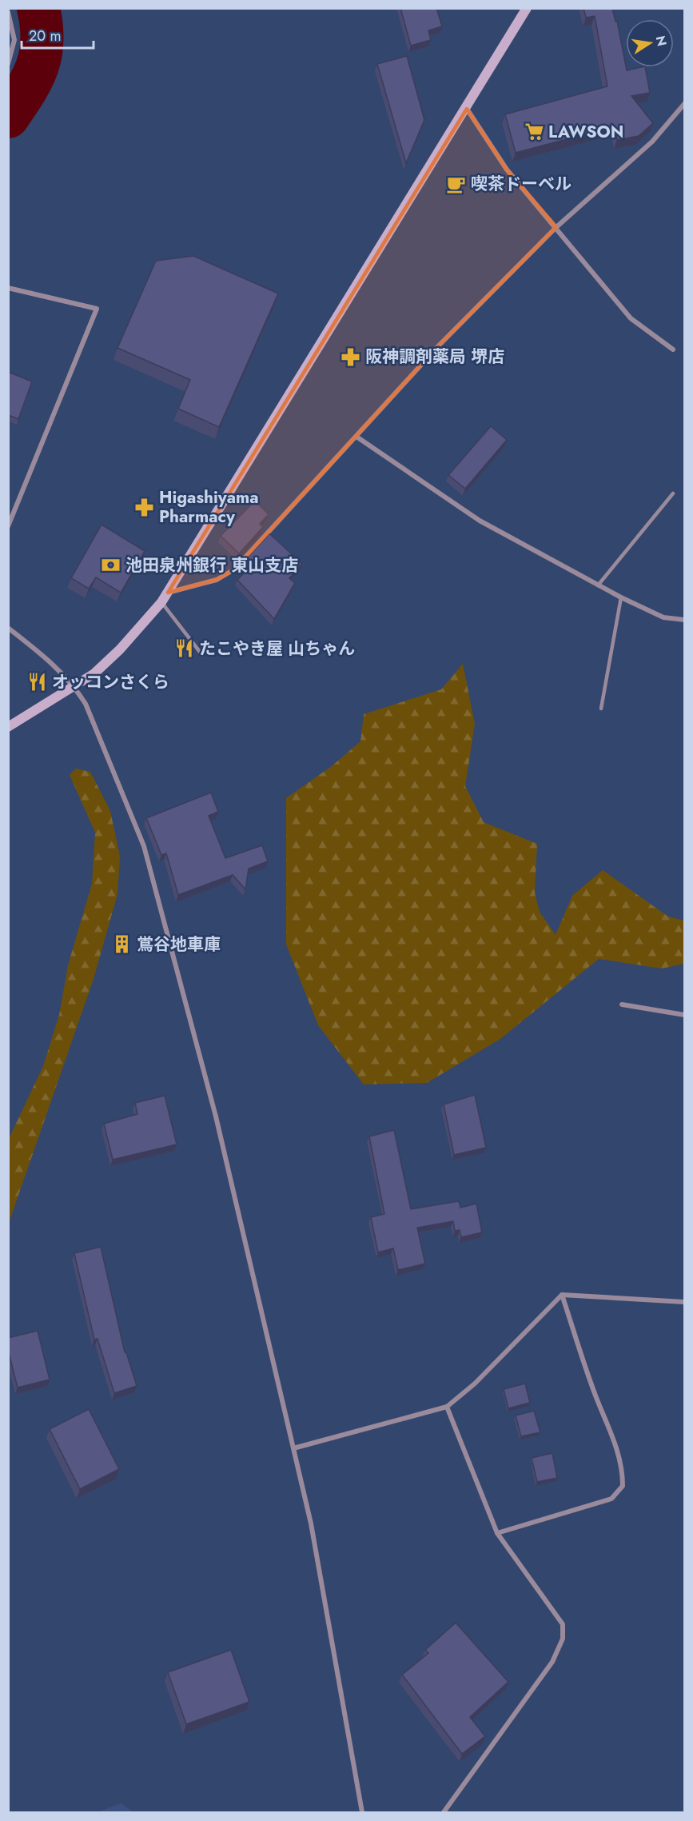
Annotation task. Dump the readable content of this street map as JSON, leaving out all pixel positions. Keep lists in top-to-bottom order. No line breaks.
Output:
{"places":{"supermarket":["LAWSON"],"cafe":["喫茶ドーベル"],"pharmacy":["阪神調剤薬局 堺店","Higashiyama Pharmacy"],"bank":["池田泉州銀行 東山支店"],"restaurant":["たこやき屋 山ちゃん","オッコンさくら"],"building":["鴬谷地車庫"]},"scale_bar":"20 m","north":"right"}
